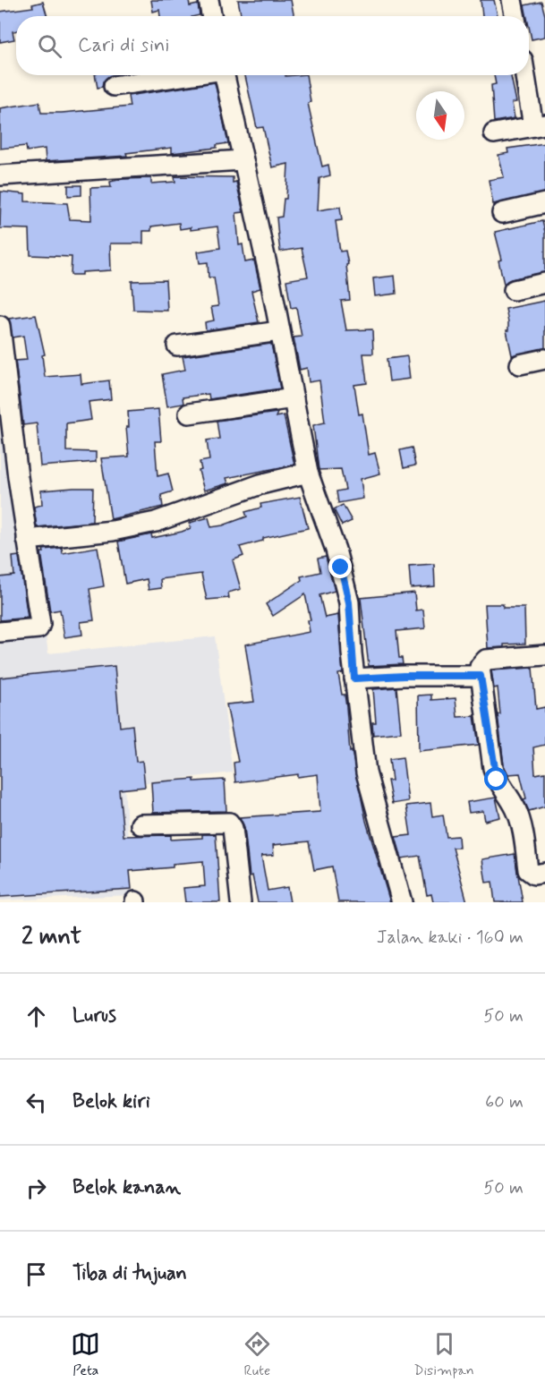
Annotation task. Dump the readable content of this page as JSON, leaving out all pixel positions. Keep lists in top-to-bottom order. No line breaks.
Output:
{"north":"bottom","page":{"search":"Cari di sini","heading":["2 mnt","Jalan kaki · 160 m"],"list":[["Lurus","50 m"],["Belok kiri","60 m"],["Belok kanan","50 m"],"Tiba di tujuan"],"nav":["Peta","Rute","Disimpan"]}}
